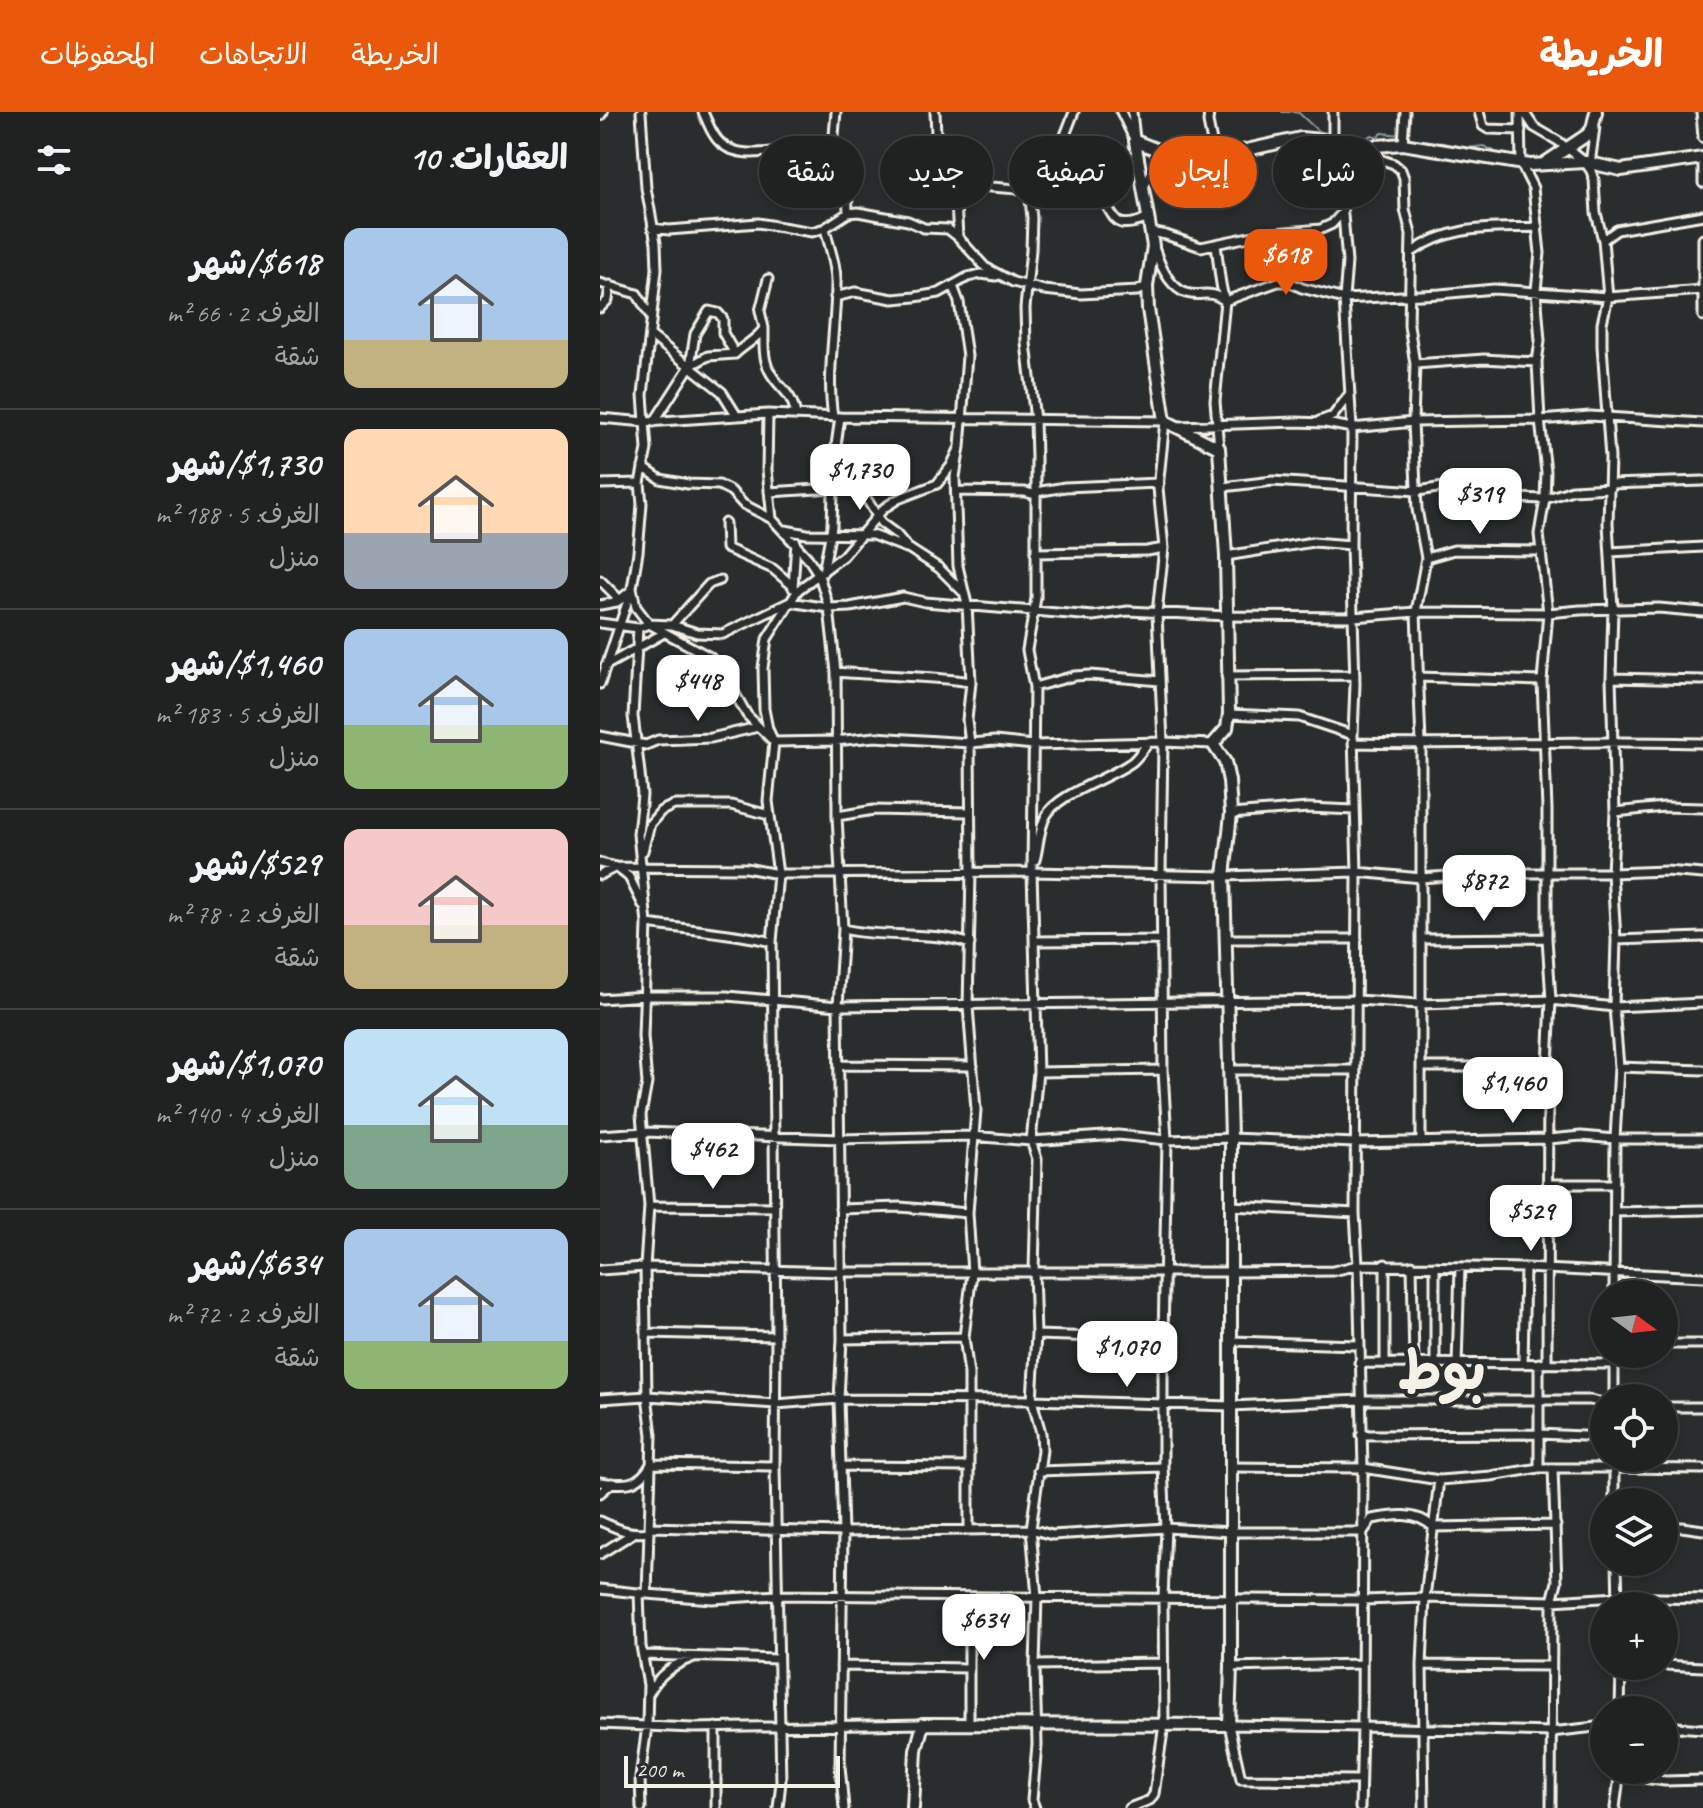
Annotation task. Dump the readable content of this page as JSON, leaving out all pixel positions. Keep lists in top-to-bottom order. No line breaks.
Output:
{"districts":["بوط"],"scale_bar":"200 m","north":"right","page":{"header":"الخريطة","nav":["الخريطة","الاتجاهات","المحفوظات"],"heading":"العقارات: 10","chip":["شراء","إيجار","تصفية","جديد","شقة"],"list":[{"name":"$618/شهر","note":"الغرف: 2 · 66 m² · شقة"},{"name":"$1,730/شهر","note":"الغرف: 5 · 188 m² · منزل"},{"name":"$1,460/شهر","note":"الغرف: 5 · 183 m² · منزل"},{"name":"$529/شهر","note":"الغرف: 2 · 78 m² · شقة"},{"name":"$1,070/شهر","note":"الغرف: 4 · 140 m² · منزل"},{"name":"$634/شهر","note":"الغرف: 2 · 72 m² · شقة"}],"price":["$618","$1,730","$319","$448","$872","$1,460","$462","$529","$1,070","$634"],"map_buttons":["+","−"],"scale":"200 m"}}
